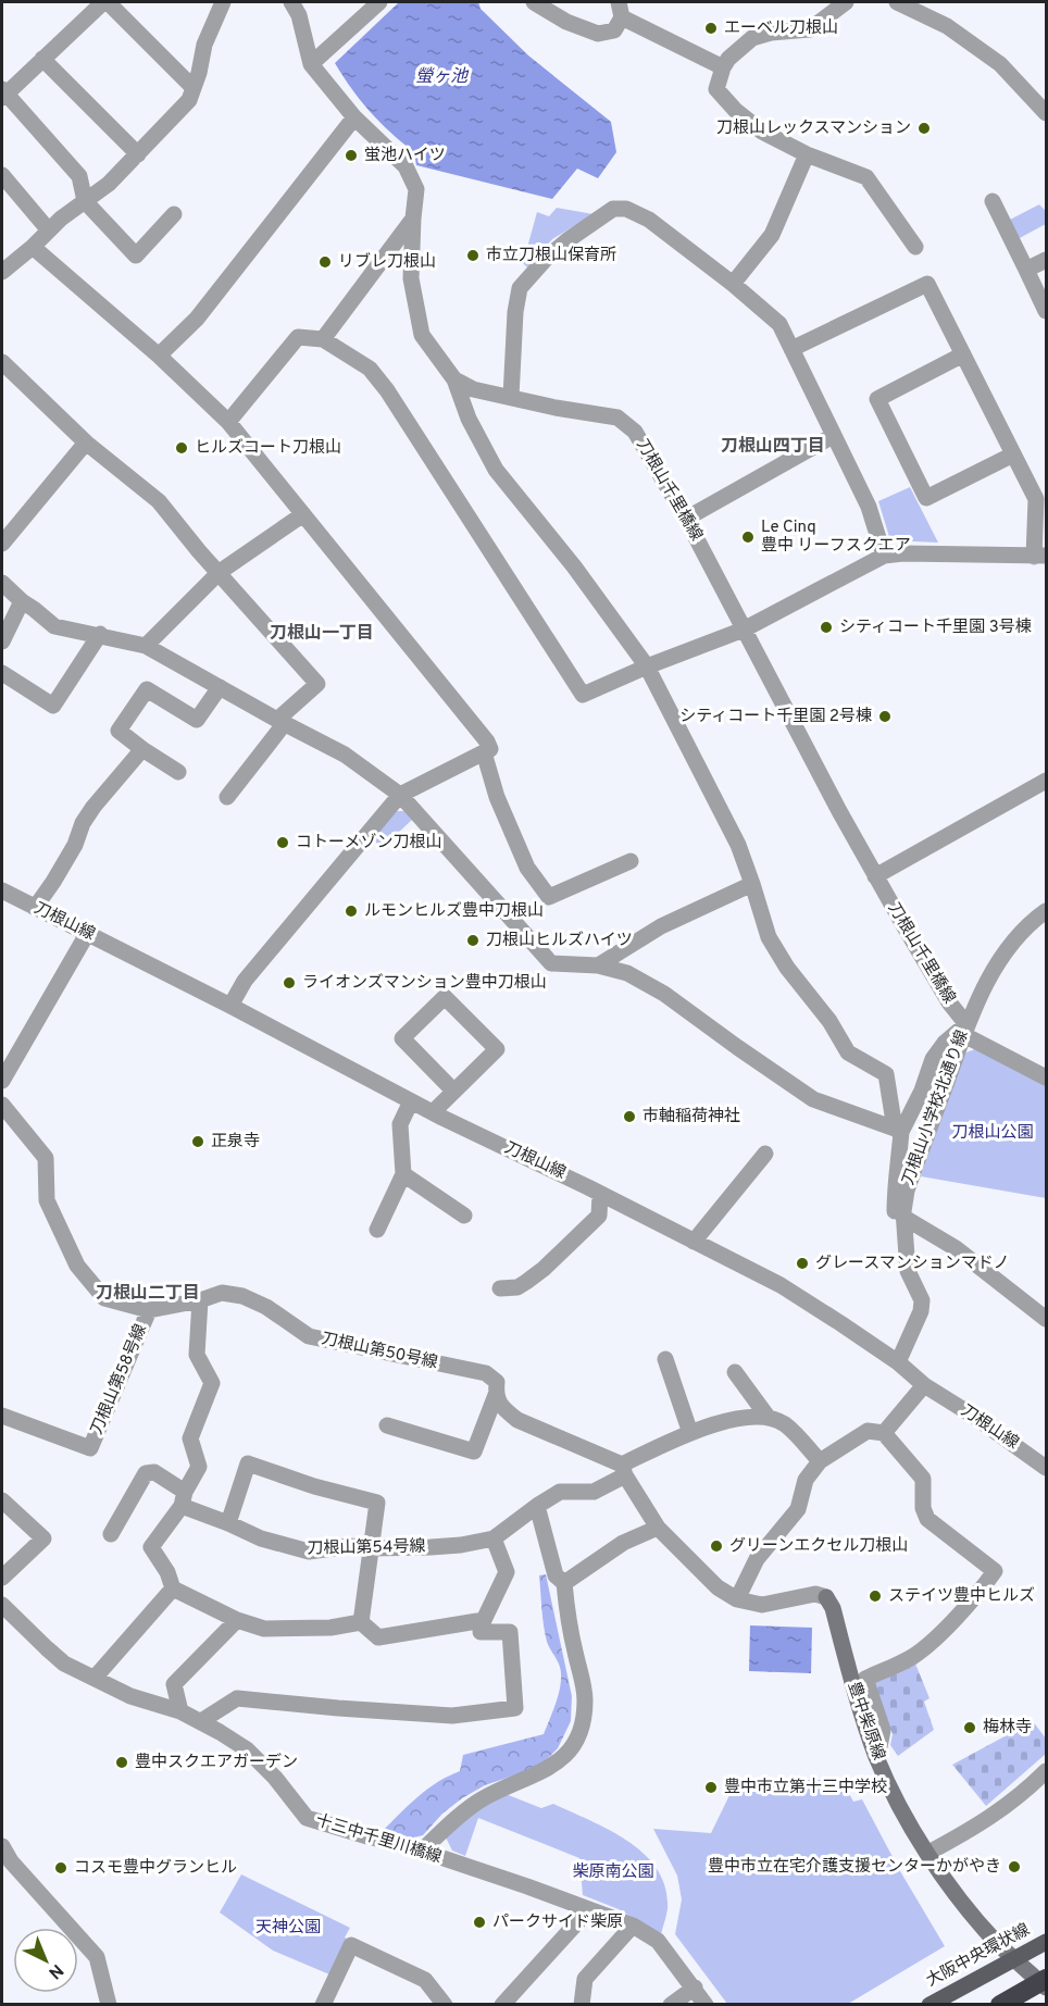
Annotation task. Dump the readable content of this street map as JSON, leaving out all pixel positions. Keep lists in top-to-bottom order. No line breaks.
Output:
{"streets":{"main road":["大阪中央環状線"],"street":["刀根山千里橋線","刀根山線","刀根山小学校北通り線","刀根山第50号線","刀根山第58号線","刀根山第54号線","豊中柴原線","十三中千里川橋線"]},"crossings":[["刀根山千里橋線","刀根山小学校北通り線"],["刀根山線","刀根山小学校北通り線"],["刀根山第50号線","刀根山第58号線"],["豊中柴原線","大阪中央環状線"]],"districts":["刀根山四丁目","刀根山一丁目","刀根山二丁目"],"water":["螢ヶ池"],"parks":["刀根山公園","柴原南公園","天神公園"],"places":["エーベル刀根山","刀根山レックスマンション","蛍池ハイツ","市立刀根山保育所","リブレ刀根山","ヒルズコート刀根山","Le Cinq 豊中 リーフスクエア","シティコート千里園 3号棟","シティコート千里園 2号棟","コトーメゾン刀根山","ルモンヒルズ豊中刀根山","刀根山ヒルズハイツ","ライオンズマンション豊中刀根山","市軸稲荷神社","正泉寺","グレースマンションマドノ","グリーンエクセル刀根山","ステイツ豊中ヒルズ","梅林寺","豊中スクエアガーデン","豊中市立第十三中学校","豊中市立在宅介護支援センターかがやき","コスモ豊中グランヒル","パークサイド柴原"],"north":"bottom right"}
